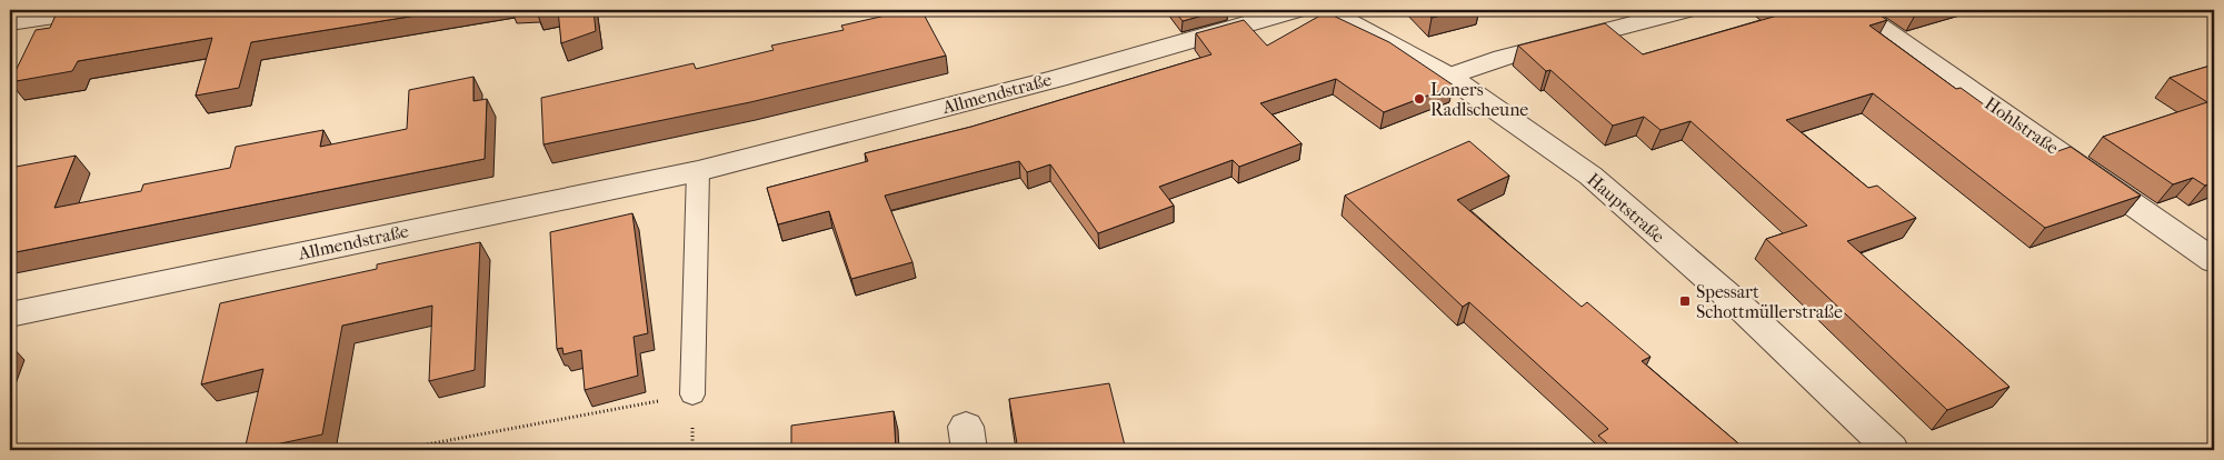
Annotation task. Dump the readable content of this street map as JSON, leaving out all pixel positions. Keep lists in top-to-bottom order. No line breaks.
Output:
{"streets":{"street":["Allmendstraße","Hohlstraße","Hauptstraße"]},"places":{"other":["Loners Radlscheune"],"transit":["Spessart Schottmüllerstraße"]}}
